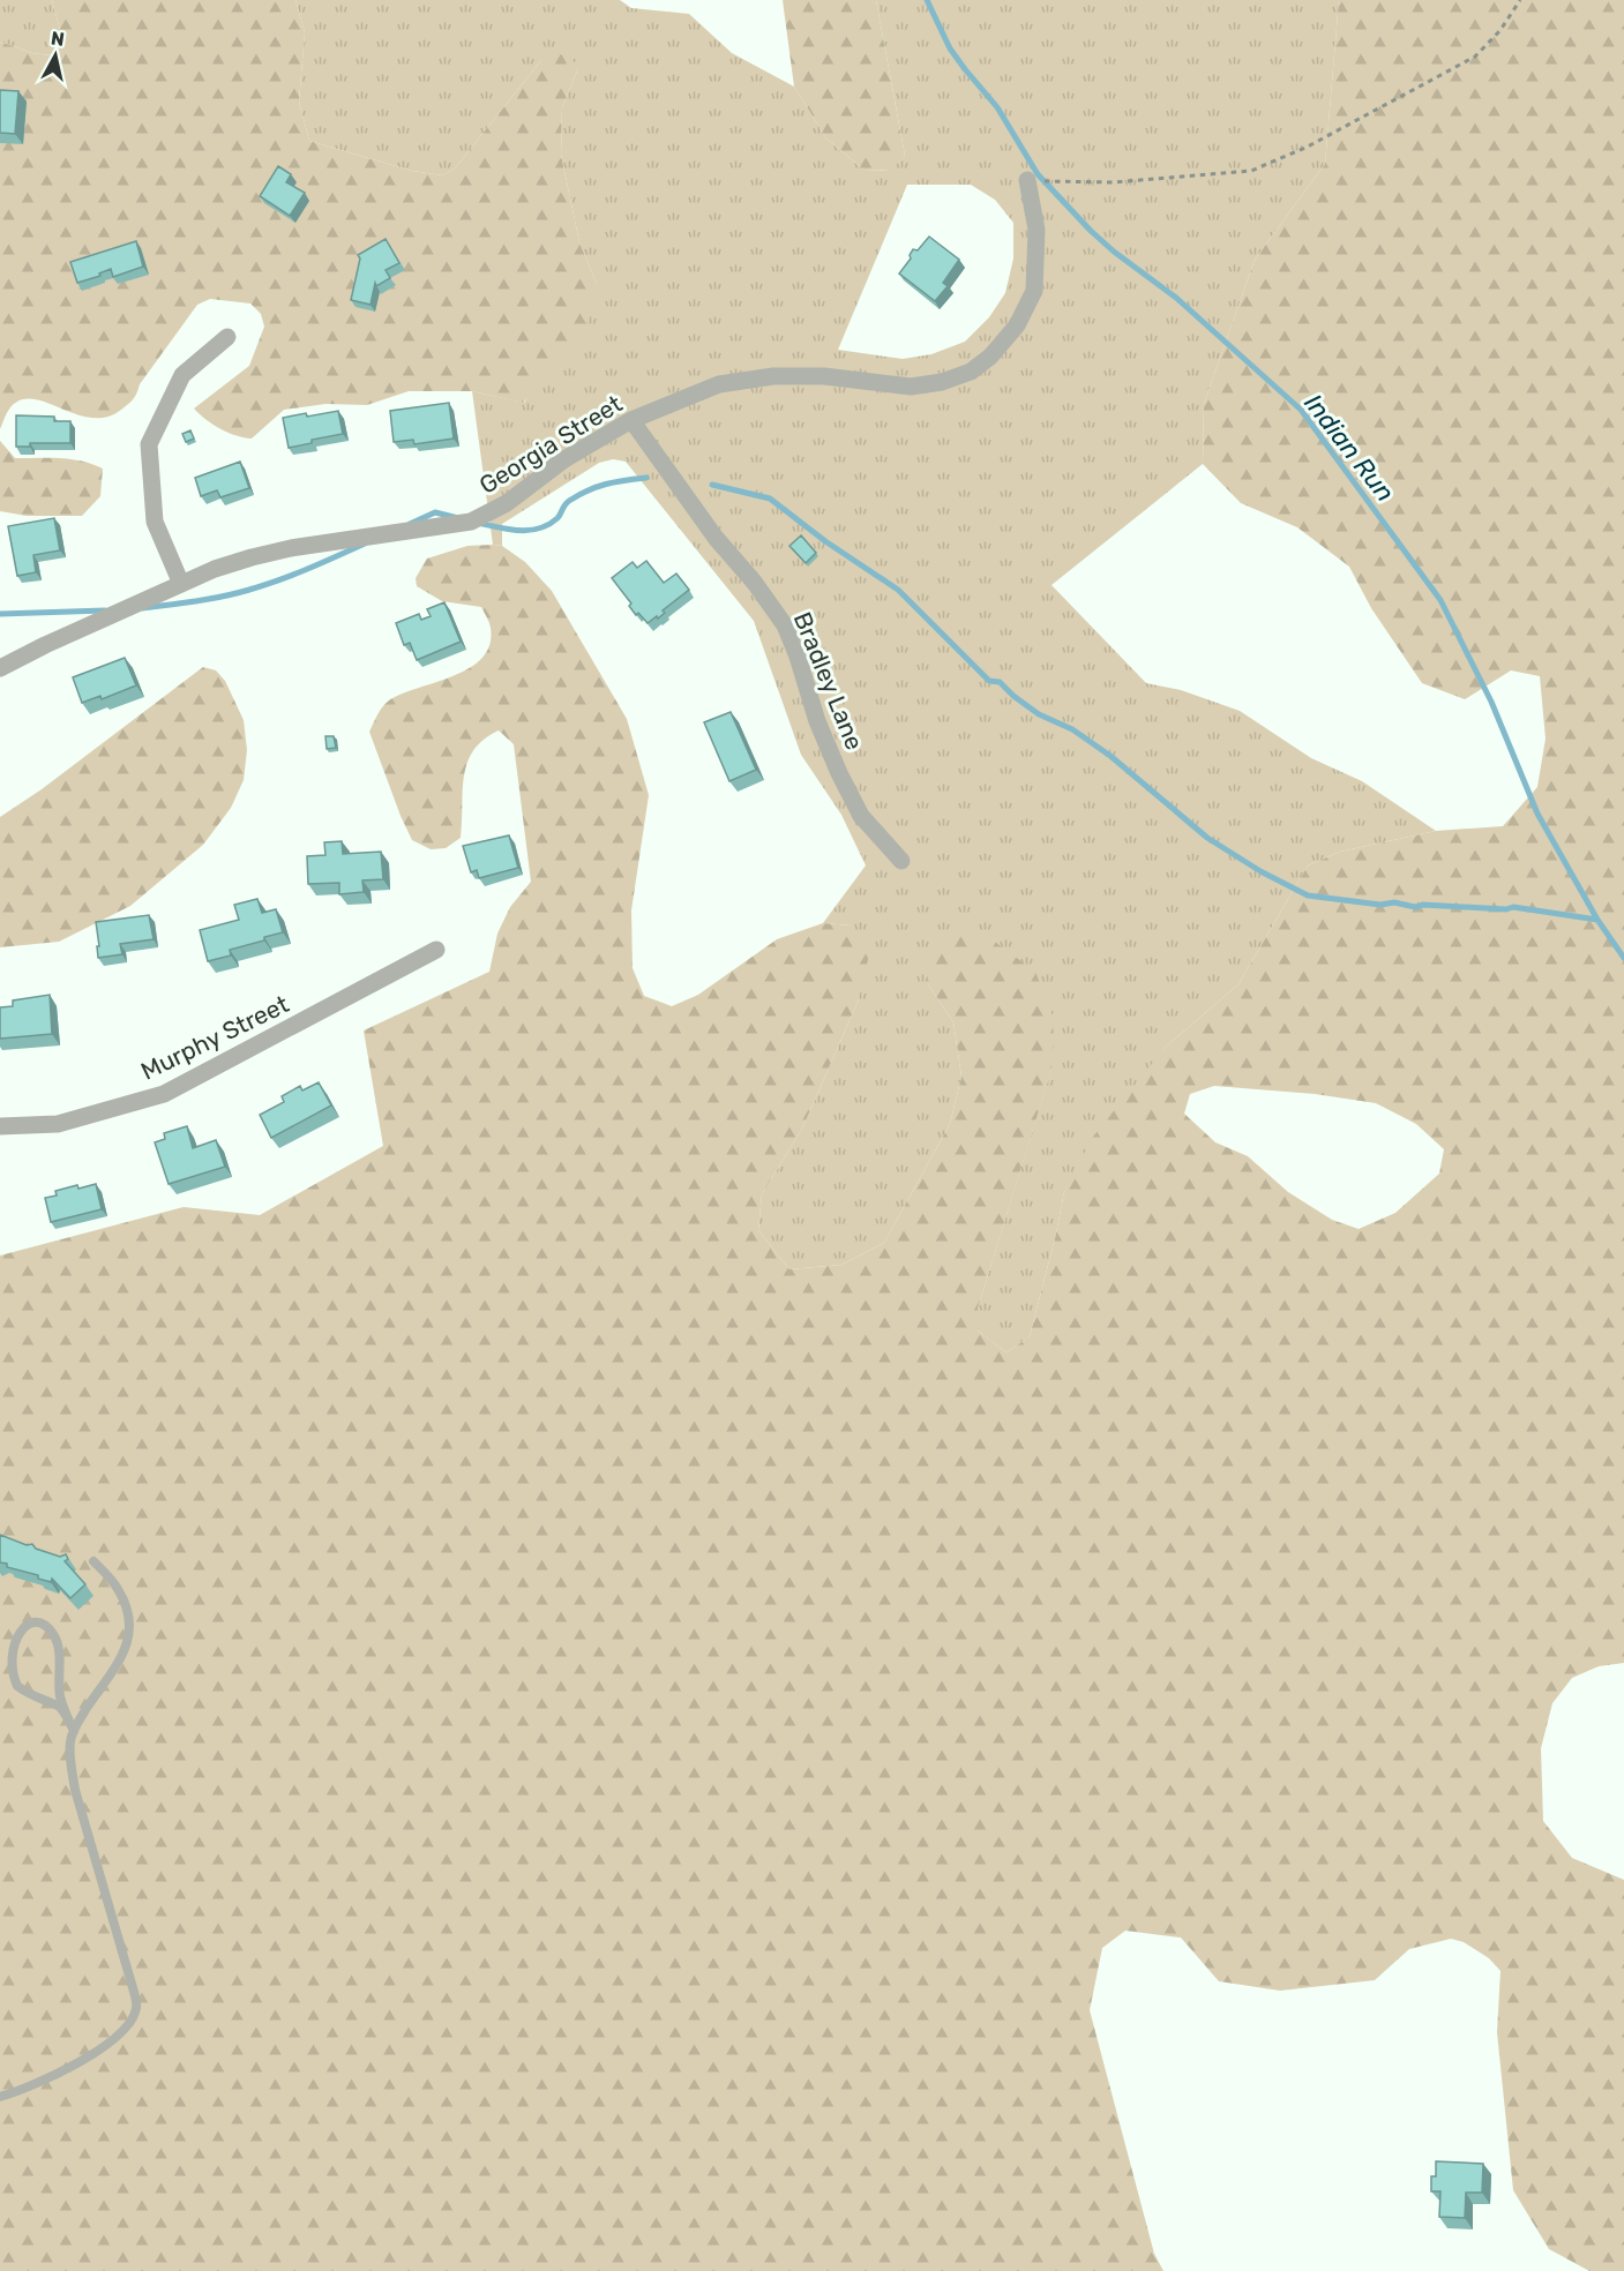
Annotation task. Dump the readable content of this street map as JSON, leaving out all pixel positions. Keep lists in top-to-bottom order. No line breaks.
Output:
{"streets":{"street":["Georgia Street","Bradley Lane","Murphy Street"]},"crossings":[["Georgia Street","Bradley Lane"]],"water":["Indian Run"],"north":"top"}
